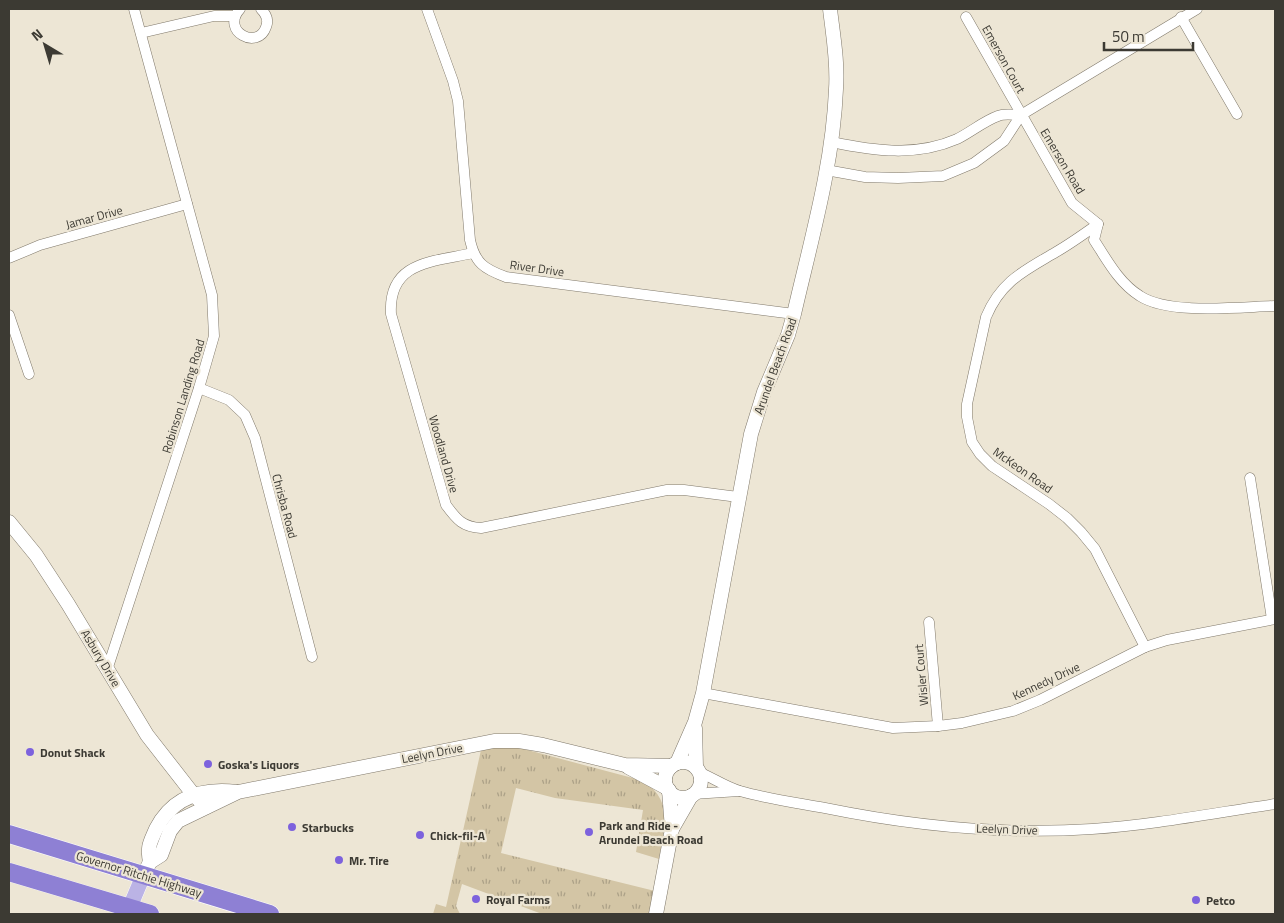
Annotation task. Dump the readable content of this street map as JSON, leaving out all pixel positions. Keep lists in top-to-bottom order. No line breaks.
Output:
{"streets":{"highway":["Governor Ritchie Highway"],"street":["Emerson Court","Emerson Road","Jamar Drive","River Drive","Arundel Beach Road","Robinson Landing Road","Woodland Drive","McKeon Road","Chrisba Road","Asbury Drive","Wisler Court","Kennedy Drive","Leelyn Drive"]},"crossings":[["Emerson Court","Emerson Road"],["Emerson Road","McKeon Road"],["Jamar Drive","Robinson Landing Road"],["River Drive","Arundel Beach Road"],["River Drive","Woodland Drive"],["Arundel Beach Road","Woodland Drive"],["Arundel Beach Road","Kennedy Drive"],["Arundel Beach Road","Leelyn Drive"],["Robinson Landing Road","Chrisba Road"],["Robinson Landing Road","Asbury Drive"],["McKeon Road","Kennedy Drive"],["Asbury Drive","Leelyn Drive"],["Wisler Court","Kennedy Drive"],["Leelyn Drive","Governor Ritchie Highway"]],"places":["Donut Shack","Goska's Liquors","Starbucks","Park and Ride - Arundel Beach Road","Chick-fil-A","Mr. Tire","Royal Farms","Petco"],"scale_bar":"50 m","north":"top left"}
